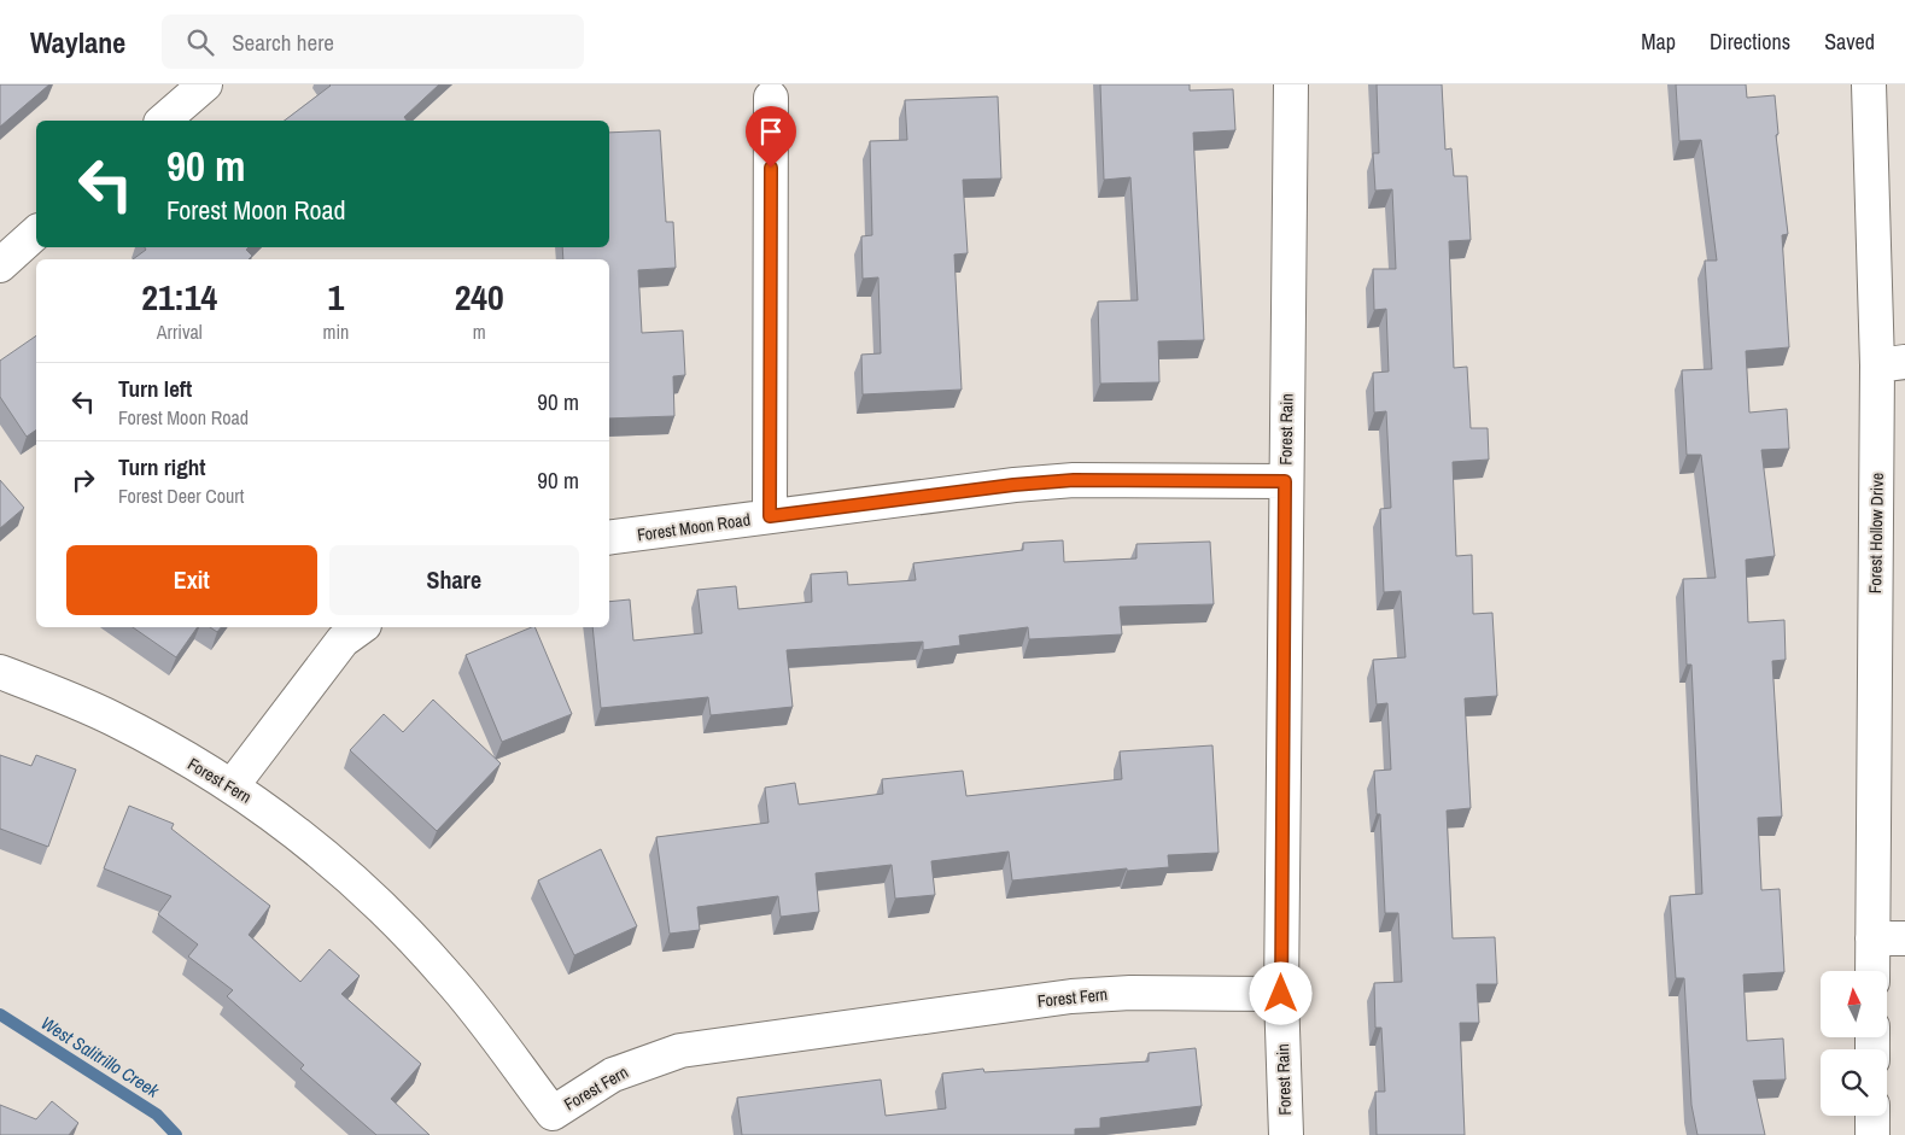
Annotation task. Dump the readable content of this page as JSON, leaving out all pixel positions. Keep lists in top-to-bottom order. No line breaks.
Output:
{"streets":{"street":["Forest Rain","Forest Moon Road","Forest Hollow Drive","Forest Fern"]},"crossings":[["Forest Rain","Forest Moon Road"],["Forest Rain","Forest Fern"]],"water":["West Salitrillo Creek"],"north":"top","page":{"header":"Waylane","search":"Search here","nav":["Map","Directions","Saved"],"turn":["90 m","Forest Moon Road"],"eta":["21:14","Arrival","1","min","240","m"],"list":[{"name":"Turn left","note":"Forest Moon Road","value":"90 m"},{"name":"Turn right","note":"Forest Deer Court","value":"90 m"}],"buttons":["Exit","Share"]}}
